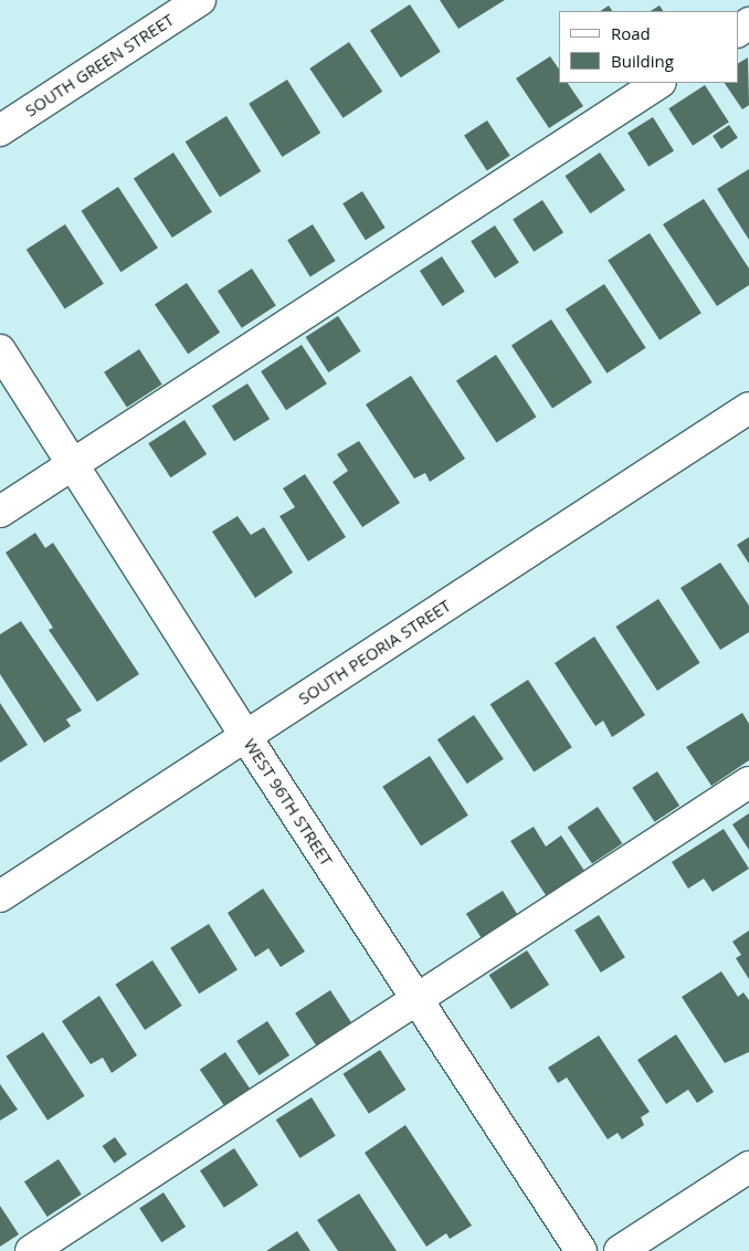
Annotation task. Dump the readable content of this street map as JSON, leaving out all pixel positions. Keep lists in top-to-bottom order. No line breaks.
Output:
{"streets":{"street":["SOUTH GREEN STREET","SOUTH PEORIA STREET","WEST 96TH STREET"]},"crossings":[["SOUTH PEORIA STREET","WEST 96TH STREET"]],"legend":["Road","Building"]}
